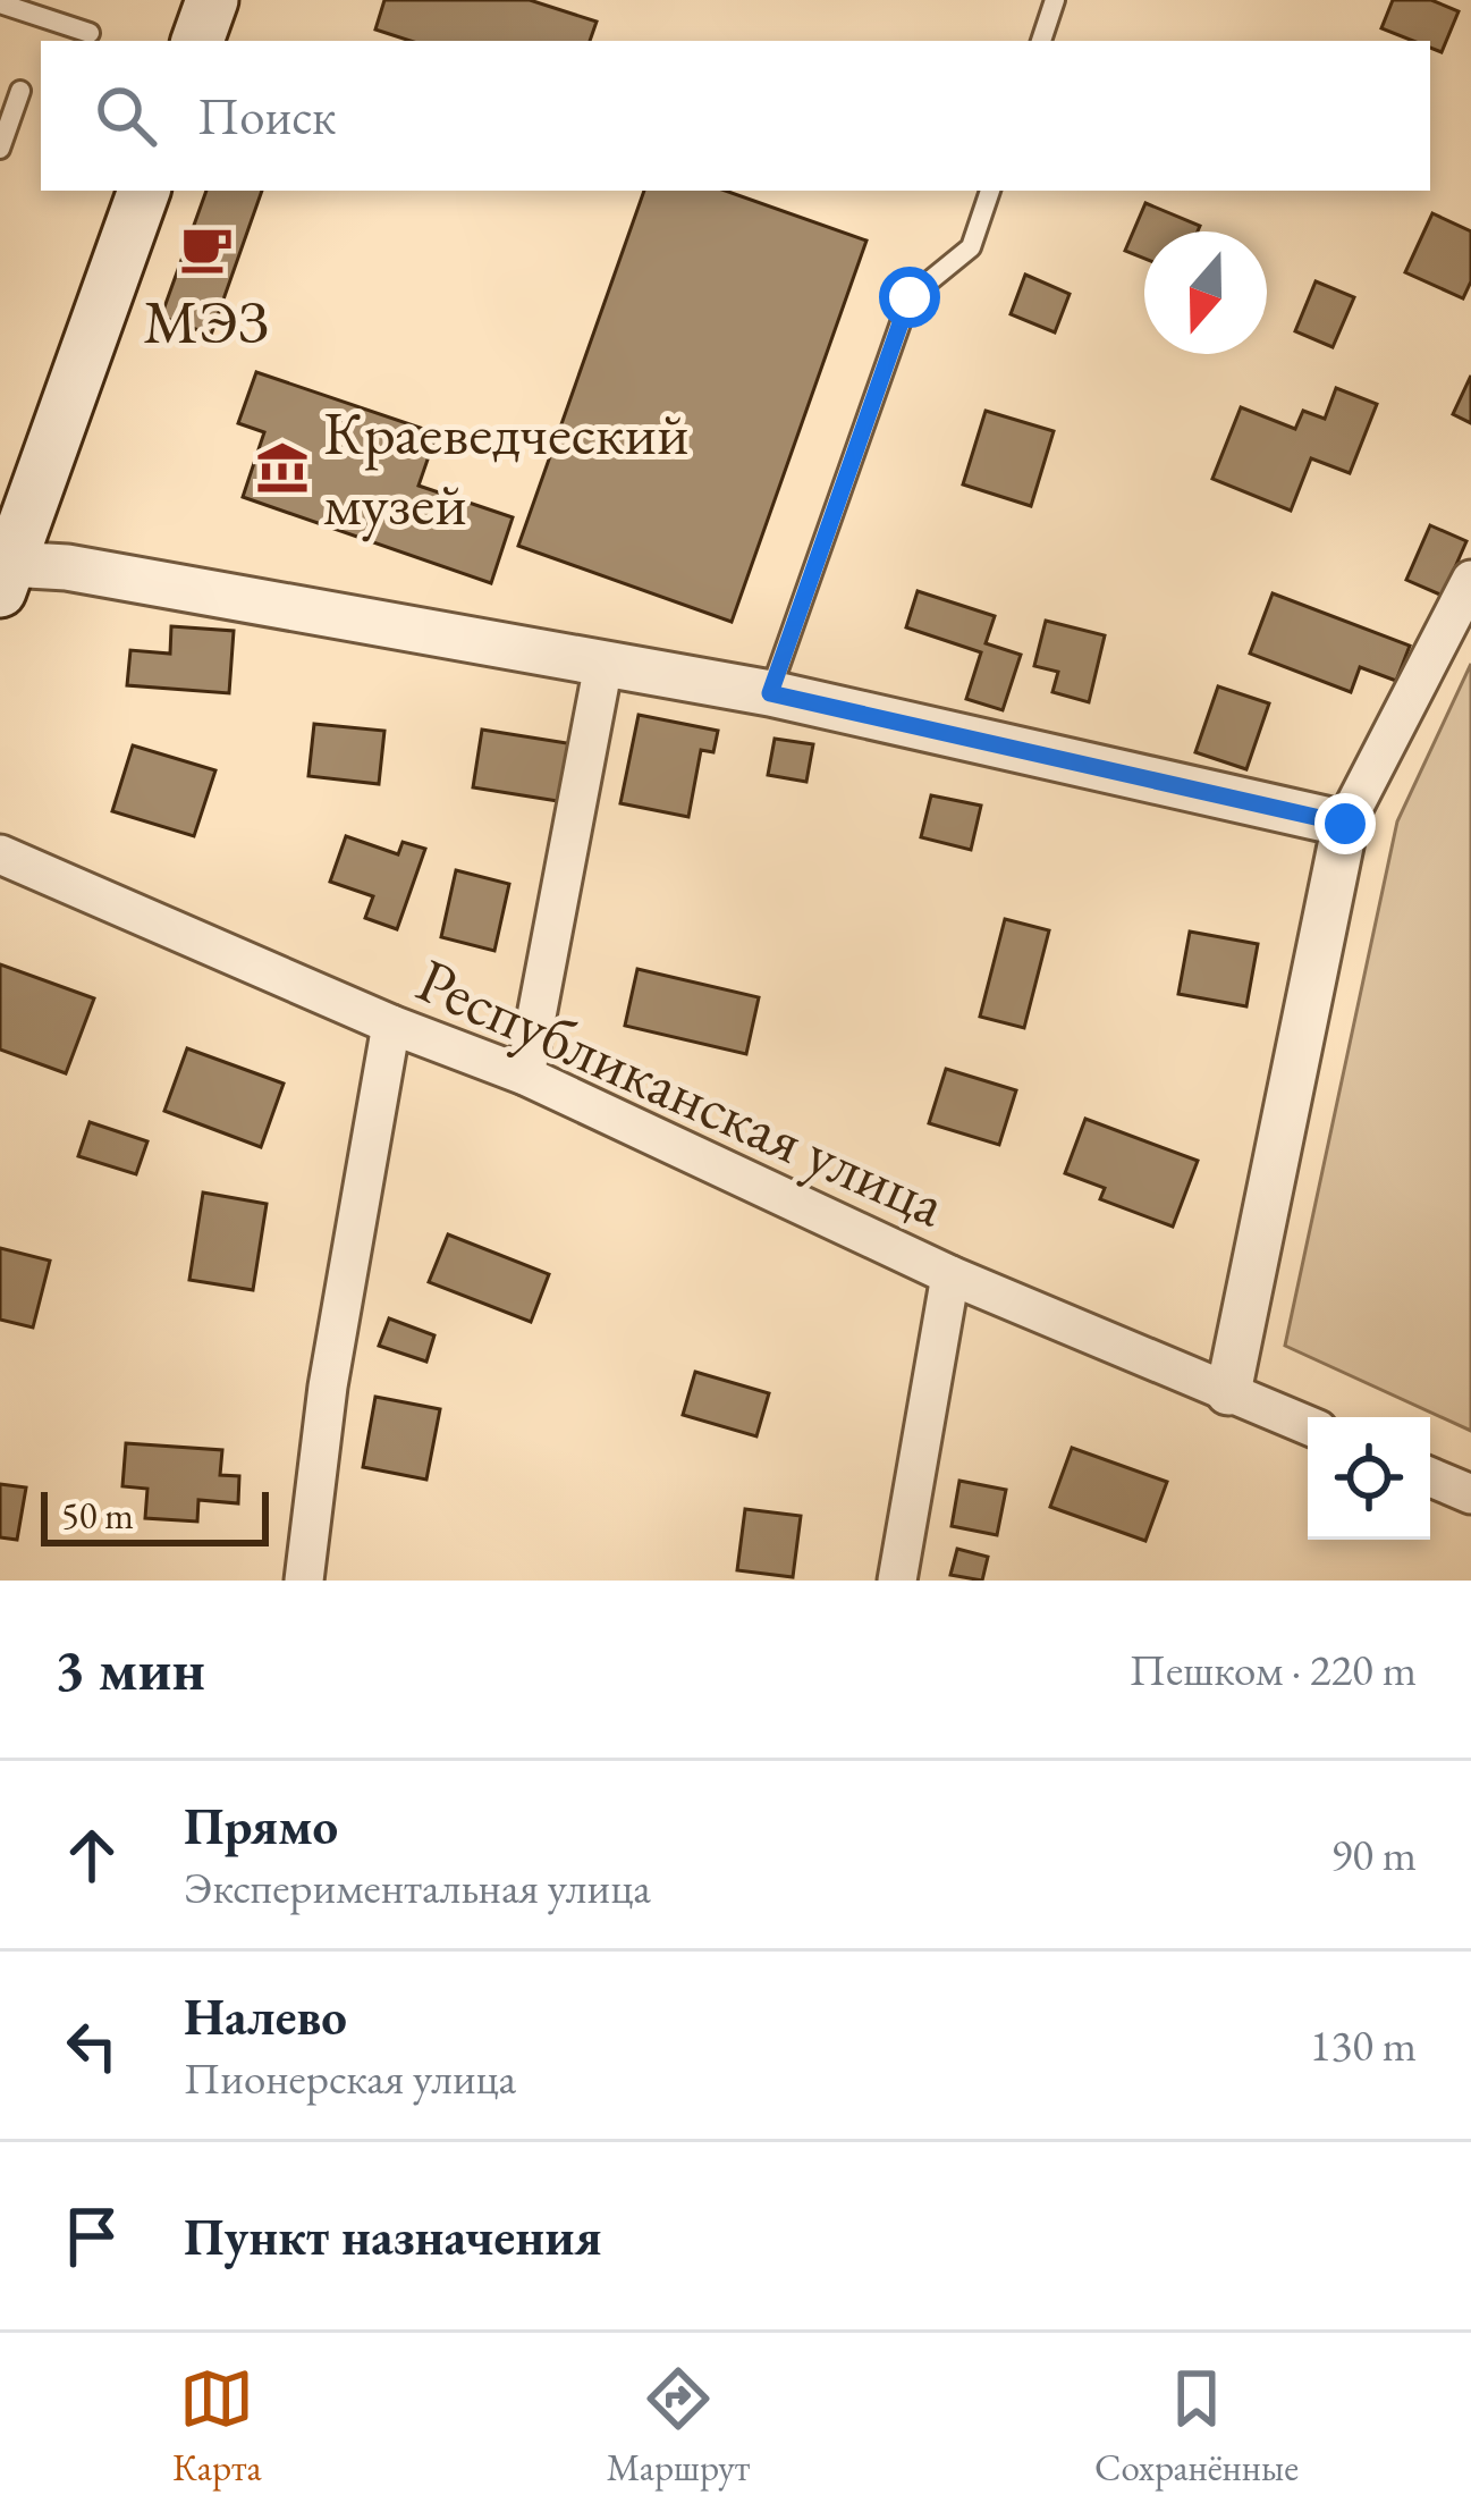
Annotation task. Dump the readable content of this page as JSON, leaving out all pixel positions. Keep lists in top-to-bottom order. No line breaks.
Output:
{"streets":{"street":["Республиканская улица"]},"places":{"cafe":["МЭЗ"],"museum":["Краеведческий музей"]},"scale_bar":"50 m","north":"bottom","page":{"search":"Поиск","scale":"50 m","heading":["3 мин","Пешком · 220 m"],"list":[["Прямо","Экспериментальная улица","90 m"],["Налево","Пионерская улица","130 m"],"Пункт назначения"],"nav":["Карта","Маршрут","Сохранённые"]}}
